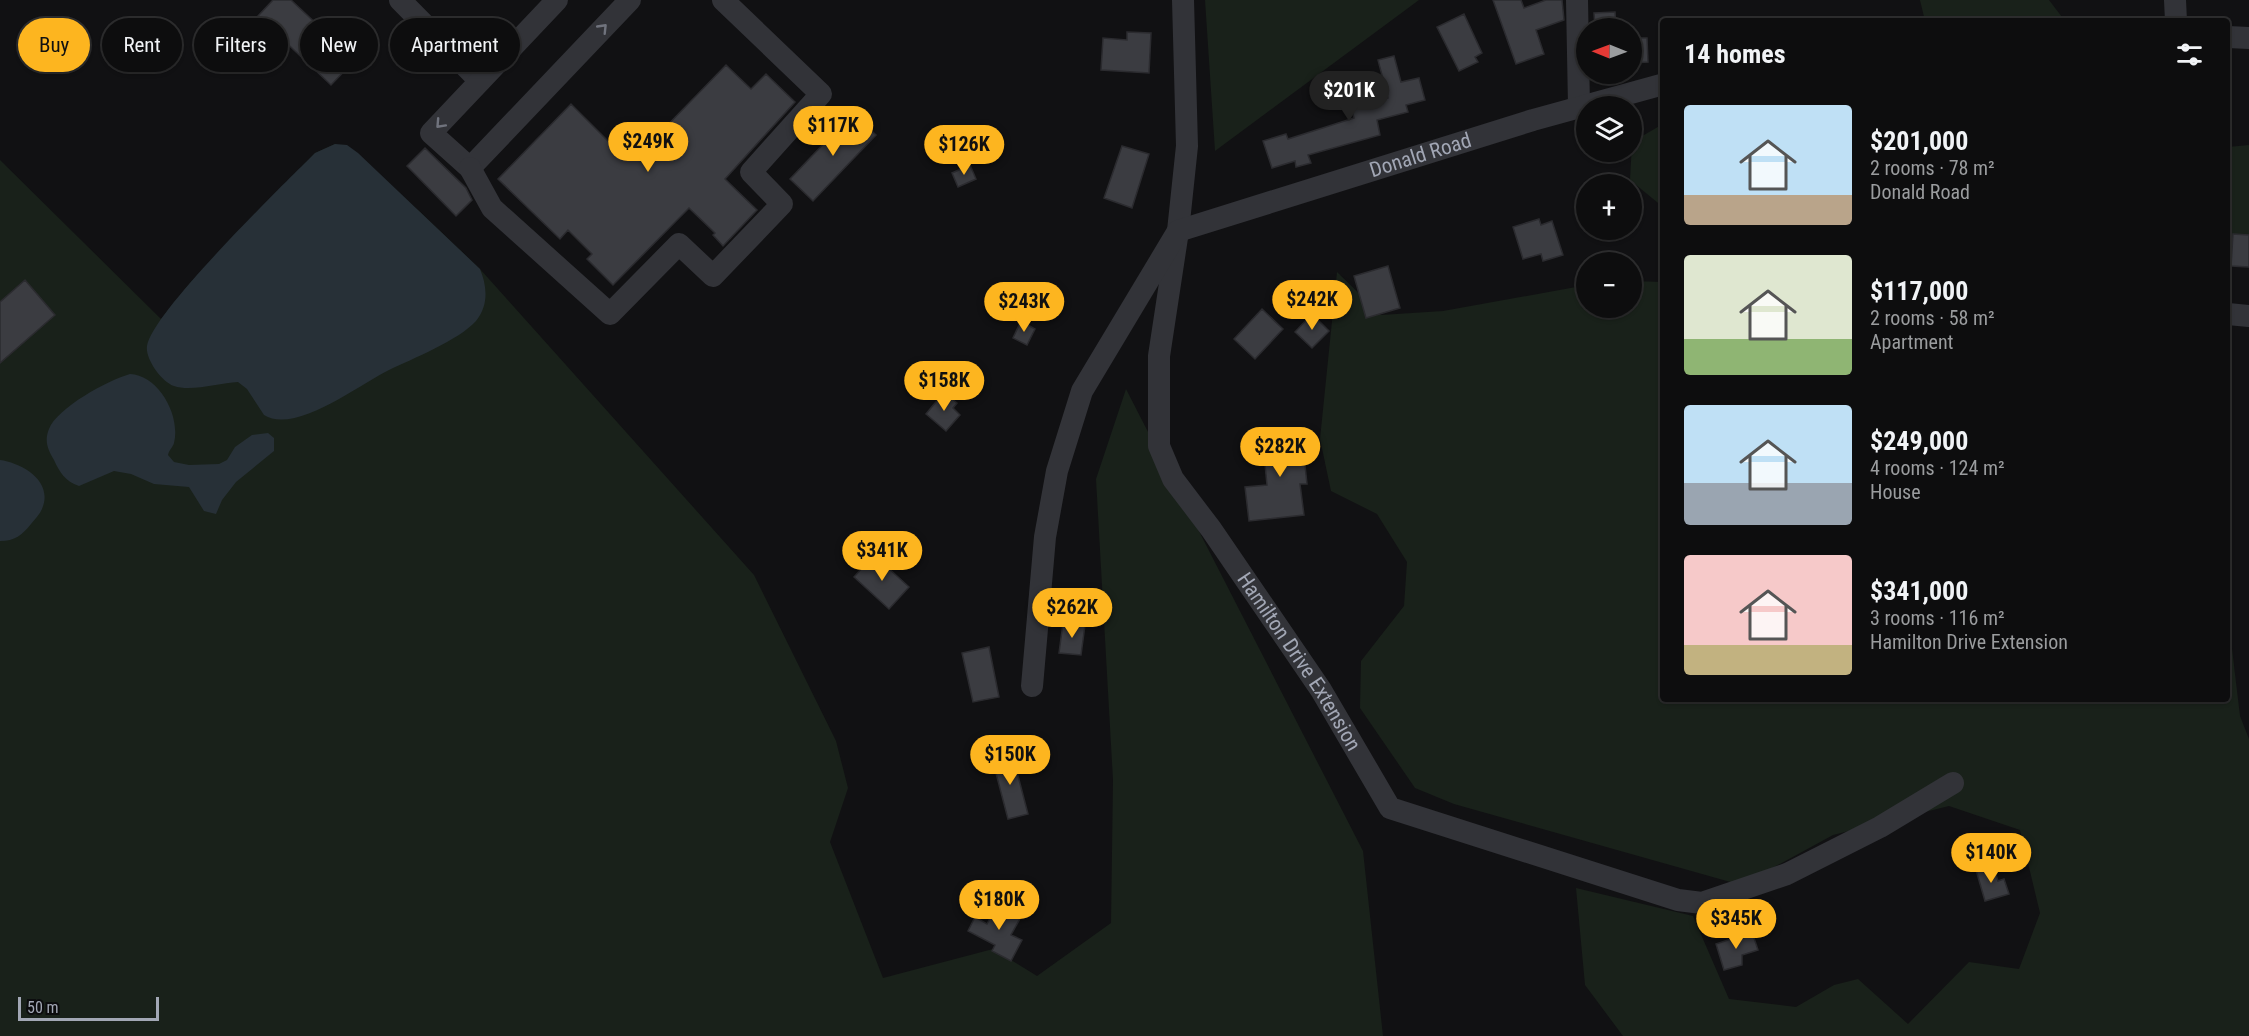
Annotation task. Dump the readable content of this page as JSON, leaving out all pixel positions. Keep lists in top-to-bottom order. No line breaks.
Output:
{"streets":{"street":["Donald Road","Hamilton Drive Extension"]},"crossings":[["Donald Road","Hamilton Drive Extension"]],"scale_bar":"50 m","north":"left","page":{"map_buttons":["+","−"],"chip":["Buy","Rent","Filters","New","Apartment"],"heading":"14 homes","price":["$201K","$117K","$249K","$126K","$242K","$243K","$158K","$282K","$341K","$262K","$150K","$140K","$180K","$345K"],"list":[{"name":"$201,000","note":"2 rooms · 78 m² · Donald Road"},{"name":"$117,000","note":"2 rooms · 58 m² · Apartment"},{"name":"$249,000","note":"4 rooms · 124 m² · House"},{"name":"$341,000","note":"3 rooms · 116 m² · Hamilton Drive Extension"}],"scale":"50 m"}}
